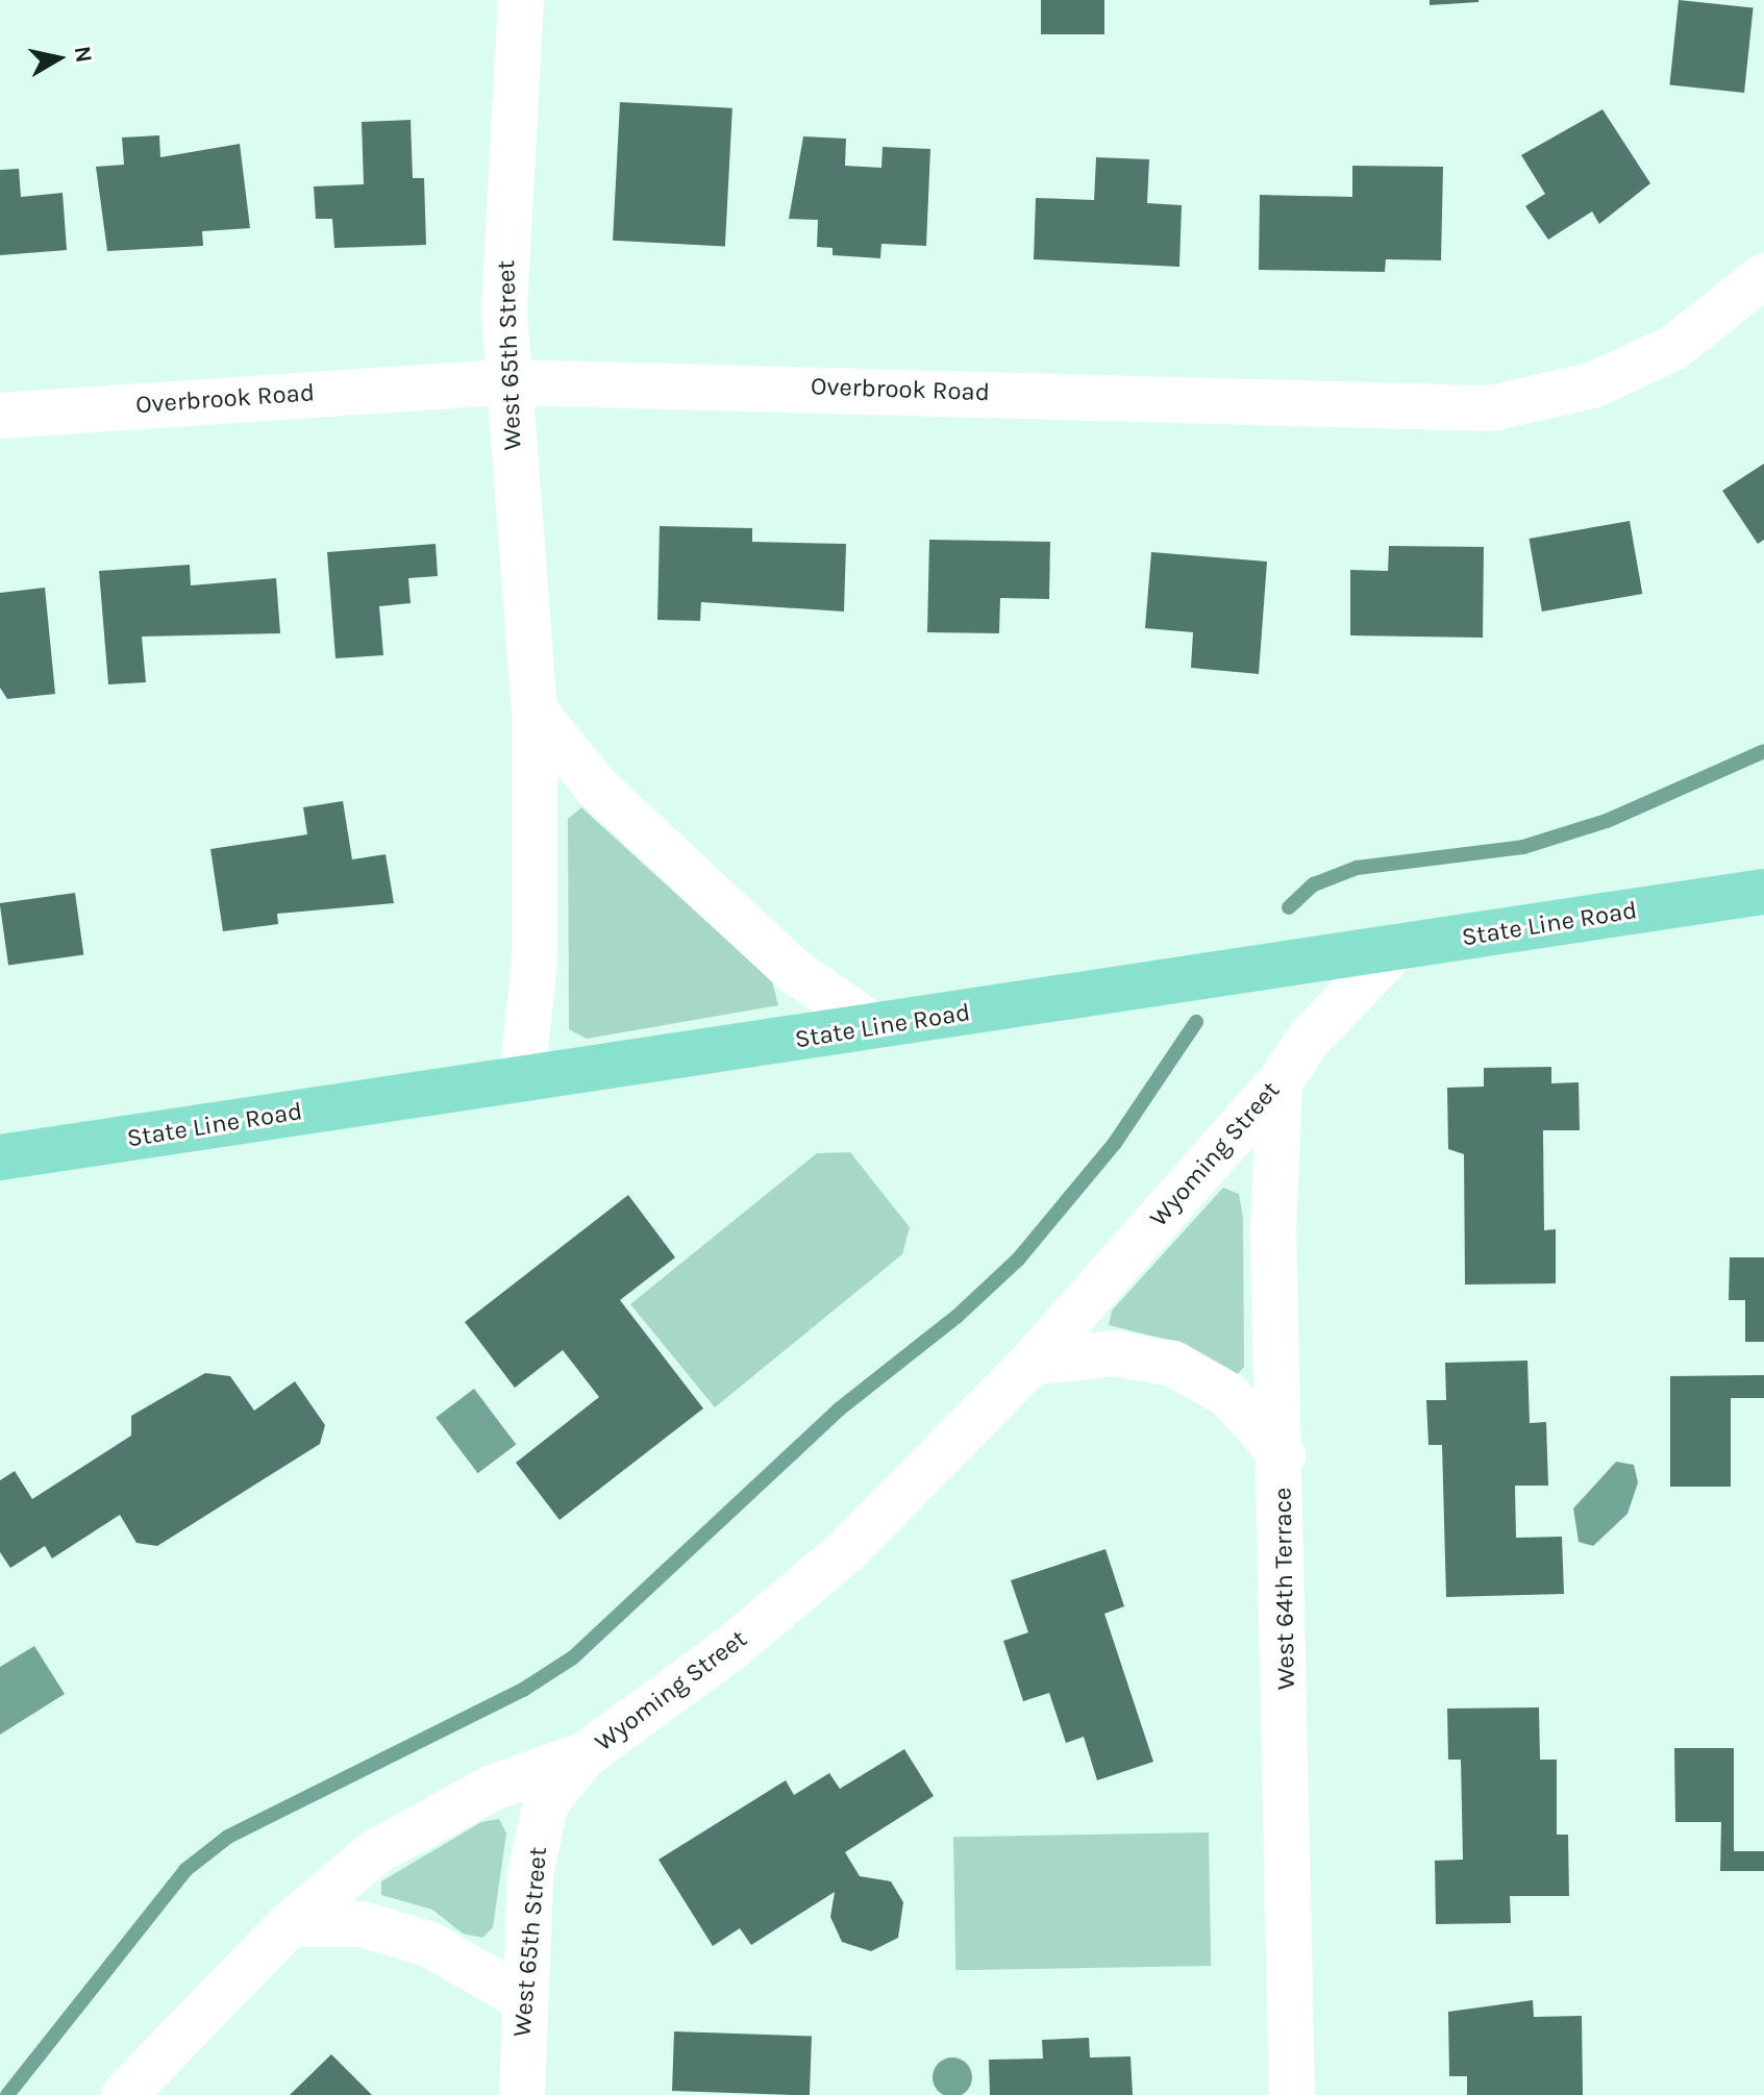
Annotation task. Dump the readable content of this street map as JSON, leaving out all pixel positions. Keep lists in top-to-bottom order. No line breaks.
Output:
{"streets":{"main road":["State Line Road"],"street":["West 65th Street","Overbrook Road","Wyoming Street","West 64th Terrace"]},"crossings":[["West 65th Street","Overbrook Road"],["West 65th Street","State Line Road"],["West 65th Street","Wyoming Street"],["State Line Road","Wyoming Street"],["Wyoming Street","West 64th Terrace"]],"north":"right"}
